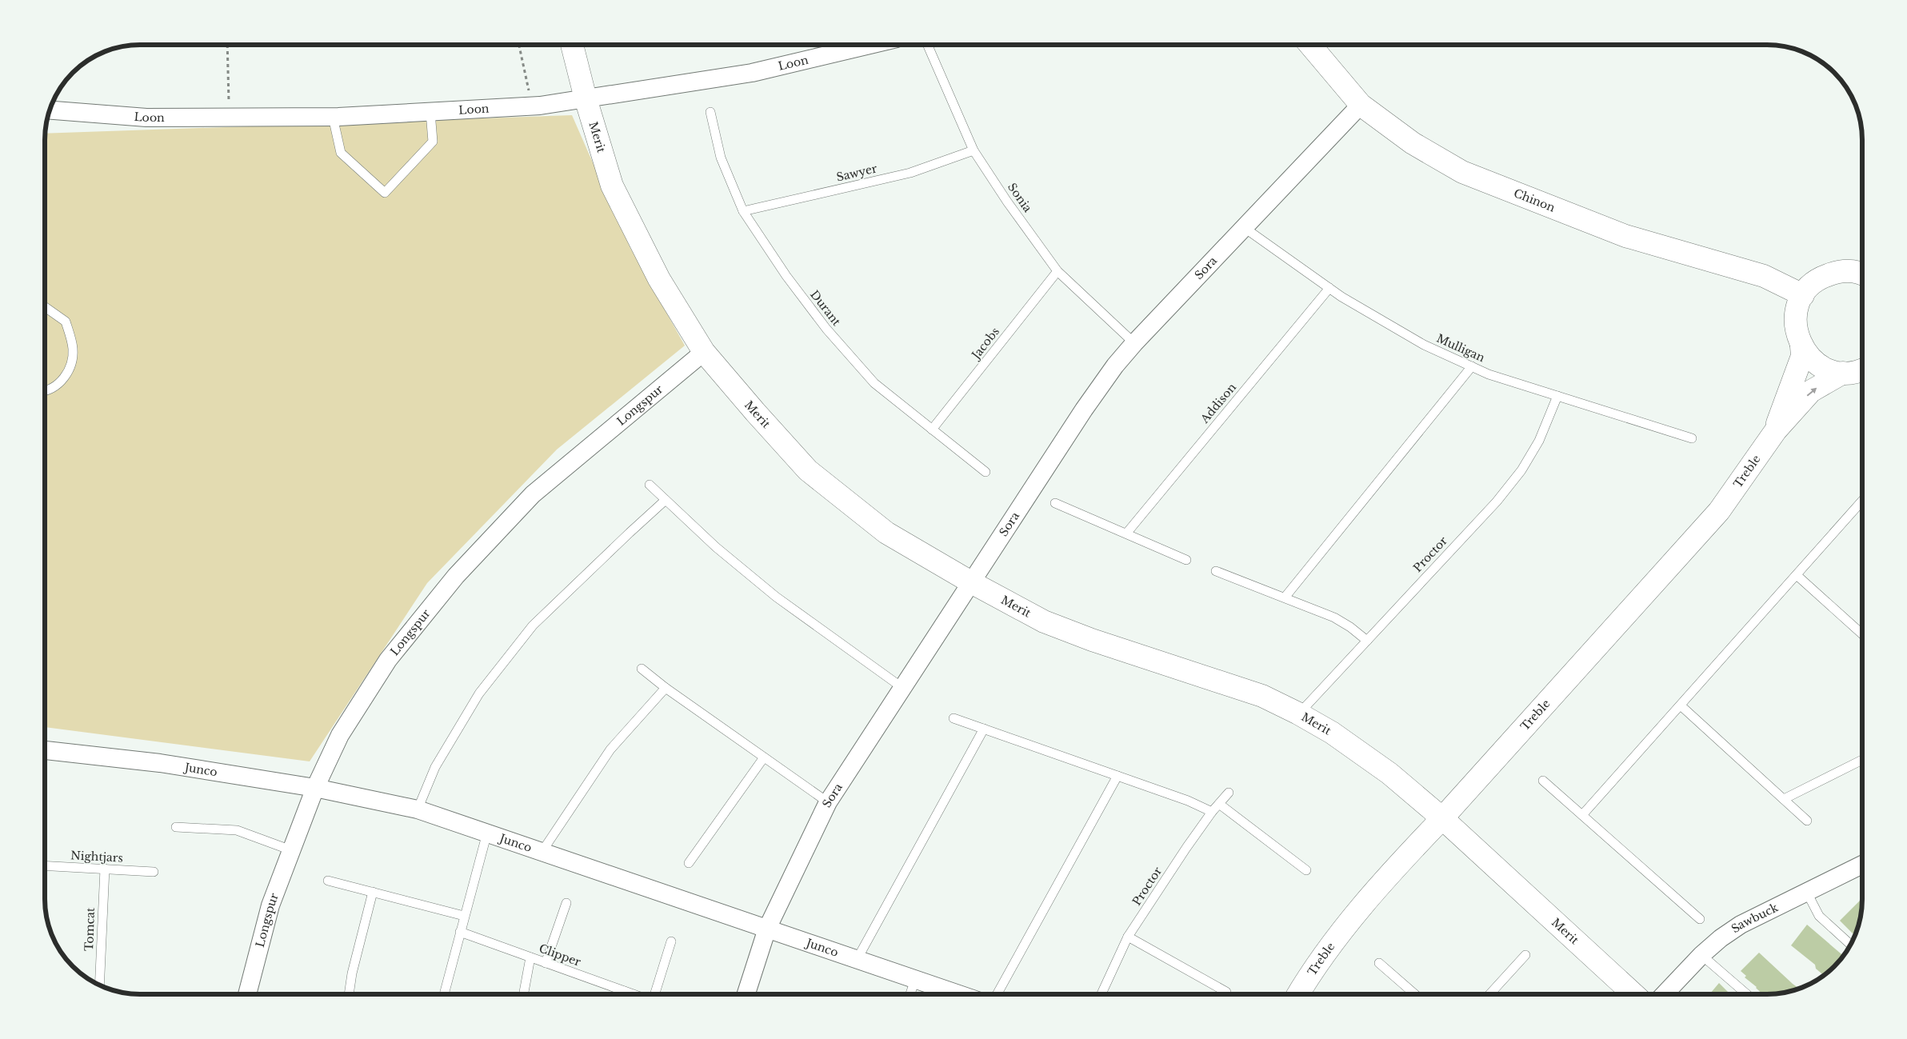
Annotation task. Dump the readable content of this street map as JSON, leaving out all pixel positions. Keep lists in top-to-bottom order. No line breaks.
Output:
{"streets":{"street":["Loon","Merit","Chinon","Sora","Longspur","Treble","Junco","Sawbuck"],"lane":["Sawyer","Sonia","Durant","Jacobs","Mulligan","Addison","Proctor","Nightjars","Tomcat","Clipper"]},"crossings":[["Loon","Merit"],["Merit","Sora"],["Merit","Longspur"],["Merit","Treble"],["Merit","Proctor"],["Sawyer","Sonia"],["Sawyer","Durant"],["Sonia","Sora"],["Sonia","Jacobs"],["Chinon","Sora"],["Sora","Mulligan"],["Sora","Junco"],["Durant","Jacobs"],["Mulligan","Addison"],["Mulligan","Proctor"],["Longspur","Junco"],["Nightjars","Tomcat"]]}
